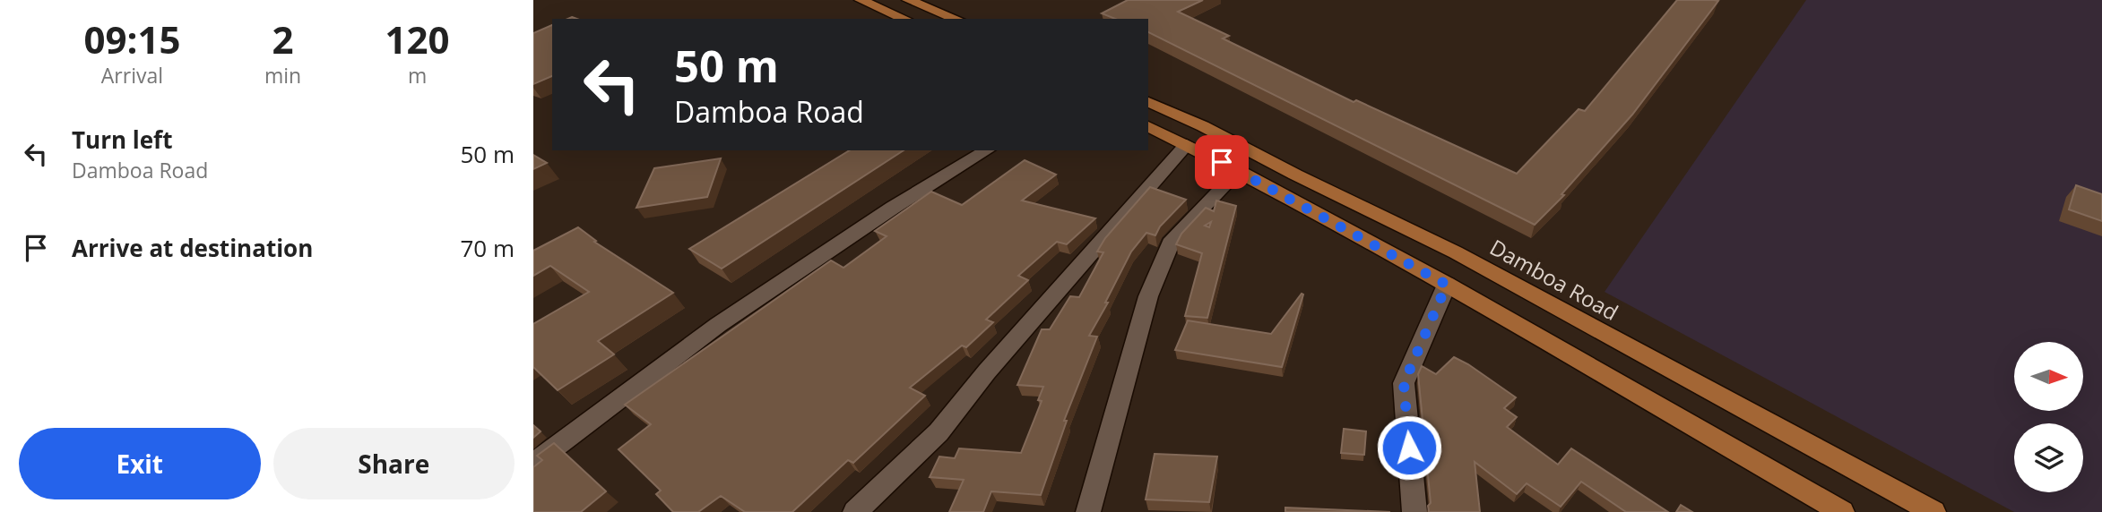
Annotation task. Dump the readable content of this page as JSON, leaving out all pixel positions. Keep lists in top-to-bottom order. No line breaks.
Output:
{"streets":{"main road":["Damboa Road"]},"north":"right","page":{"eta":["09:15","Arrival","2","min","120","m"],"turn":["50 m","Damboa Road"],"list":[{"name":"Turn left","note":"Damboa Road","value":"50 m"},{"name":"Arrive at destination","value":"70 m"}],"buttons":["Exit","Share"]}}
